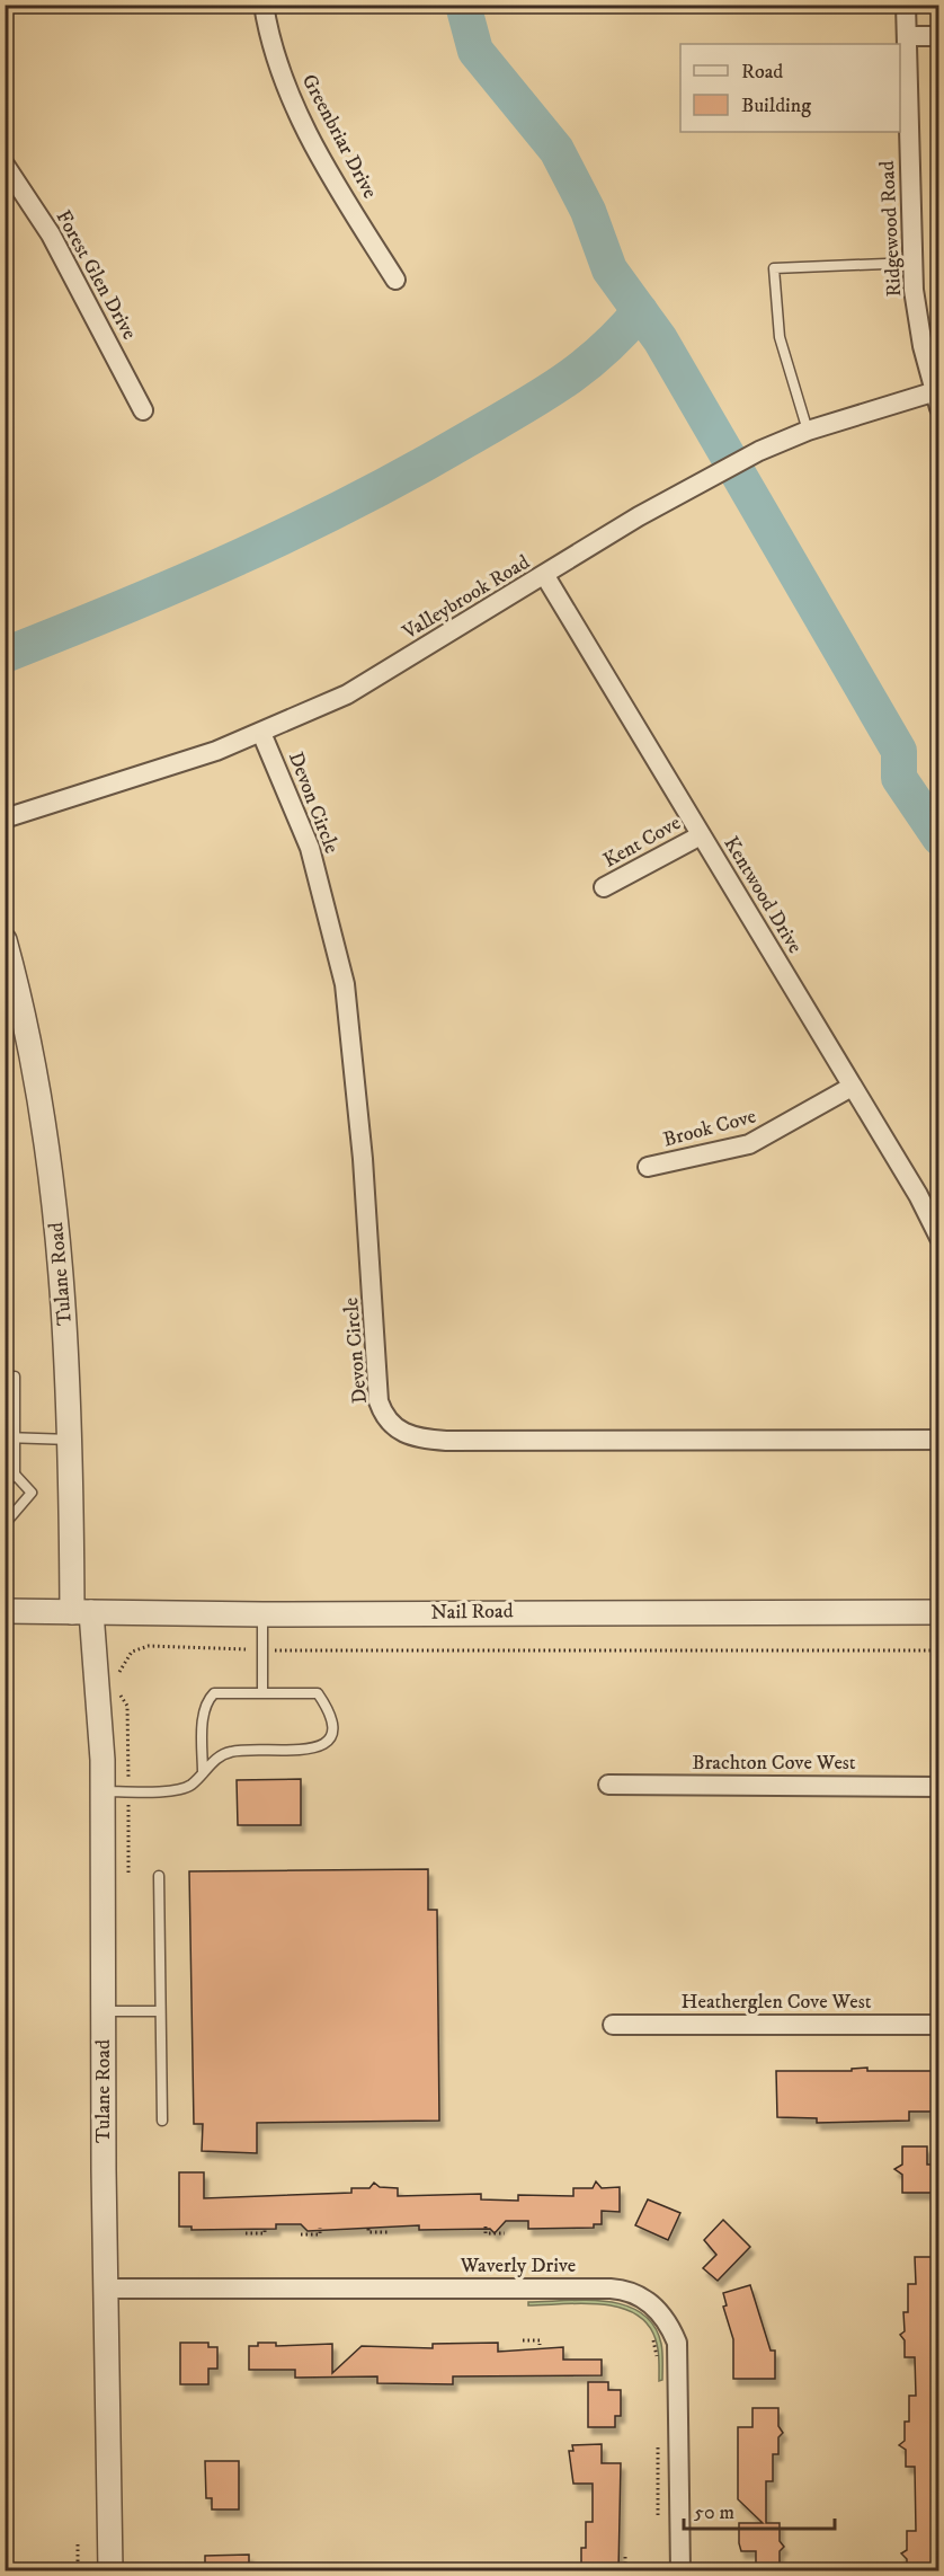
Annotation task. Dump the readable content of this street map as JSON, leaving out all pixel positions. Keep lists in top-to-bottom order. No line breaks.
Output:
{"streets":{"street":["Greenbriar Drive","Ridgewood Road","Forest Glen Drive","Valleybrook Road","Devon Circle","Kent Cove","Kentwood Drive","Brook Cove","Tulane Road","Nail Road","Brachton Cove West","Heatherglen Cove West","Waverly Drive"]},"crossings":[["Ridgewood Road","Valleybrook Road"],["Valleybrook Road","Devon Circle"],["Valleybrook Road","Kentwood Drive"],["Kent Cove","Kentwood Drive"],["Kentwood Drive","Brook Cove"],["Tulane Road","Nail Road"],["Tulane Road","Waverly Drive"]],"legend":["Road","Building"],"scale_bar":"50 m"}
